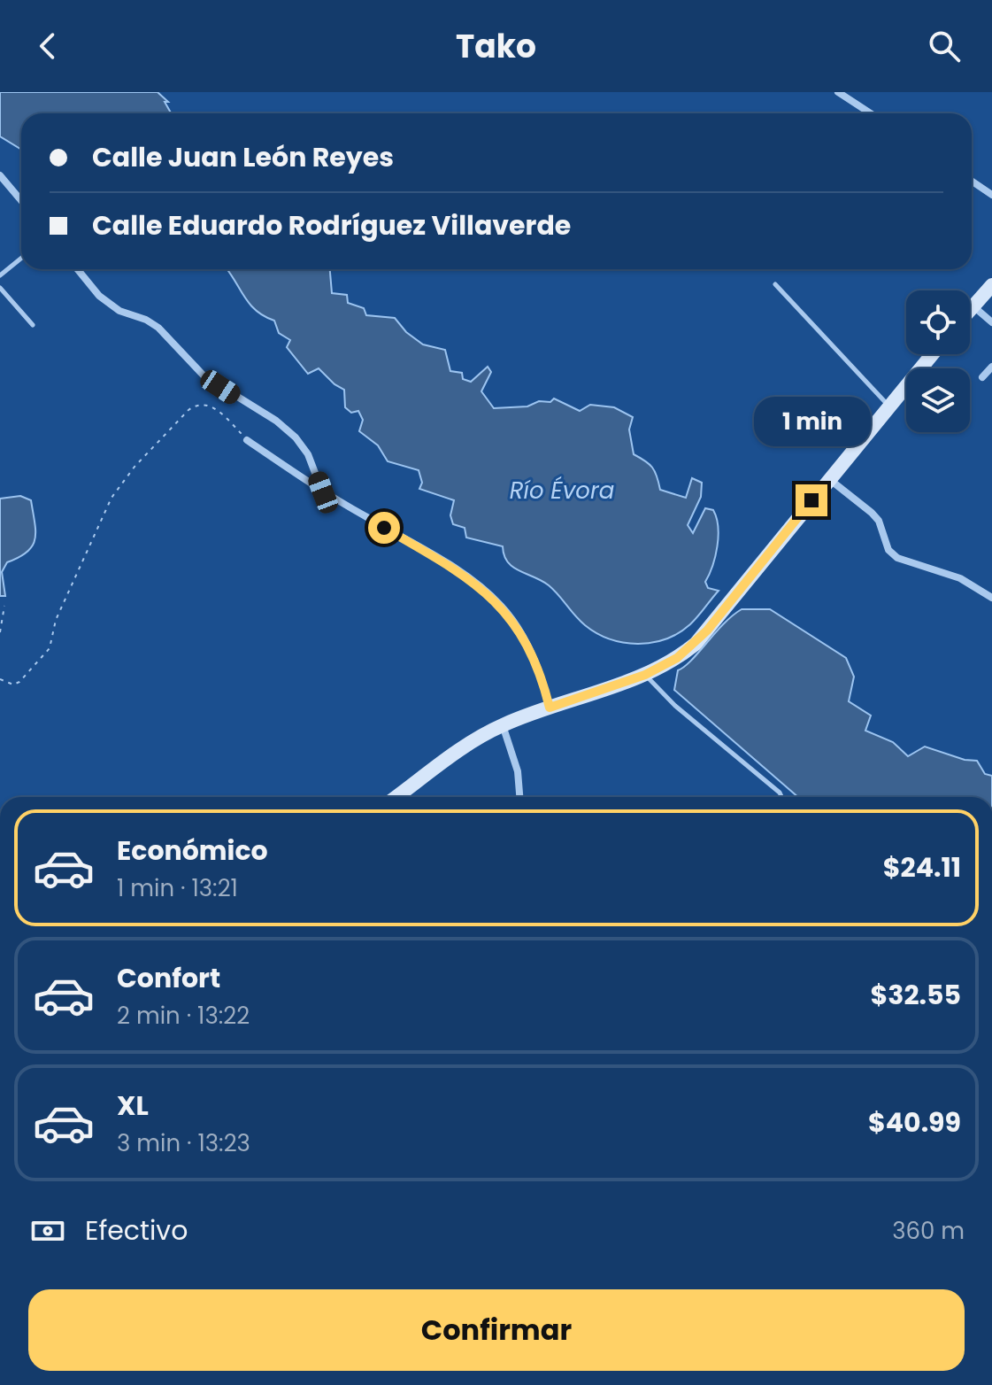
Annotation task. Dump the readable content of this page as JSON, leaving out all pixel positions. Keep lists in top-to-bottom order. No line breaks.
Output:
{"water":["Río Évora"],"page":{"header":"Tako","banner":["Calle Juan León Reyes","Calle Eduardo Rodríguez Villaverde"],"bubble":"1 min","list":[{"name":"Económico","note":"1 min · 13:21","value":"$24.11"},{"name":"Confort","note":"2 min · 13:22","value":"$32.55"},{"name":"XL","note":"3 min · 13:23","value":"$40.99"}],"pay":["Efectivo","360 m"],"buttons":"Confirmar"}}
